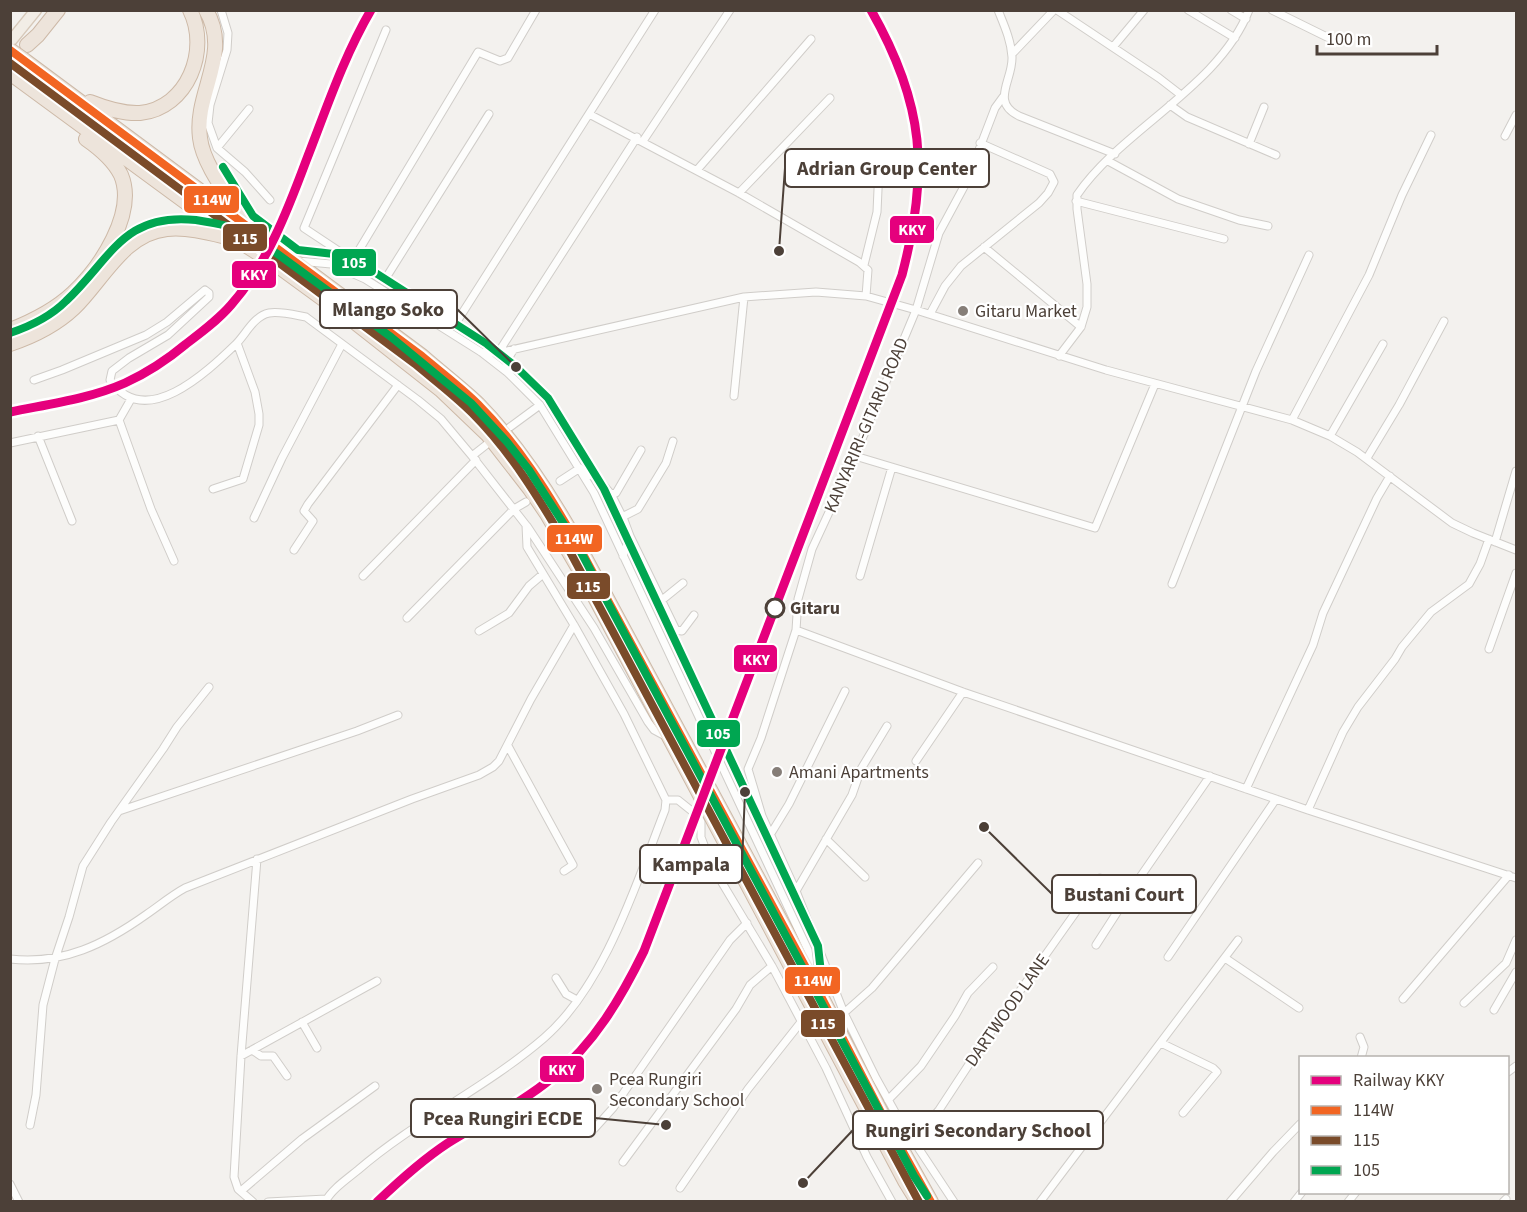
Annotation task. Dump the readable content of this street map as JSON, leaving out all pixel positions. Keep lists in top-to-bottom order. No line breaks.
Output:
{"streets":{"street":["KANYARIRI-GITARU ROAD","DARTWOOD LANE"]},"crossings":[["KANYARIRI-GITARU ROAD","DARTWOOD LANE"]],"places":["Adrian Group Center","Gitaru Market","Mlango Soko","Gitaru","Amani Apartments","Kampala","Bustani Court","Pcea Rungiri Secondary School","Pcea Rungiri ECDE","Rungiri Secondary School"],"lines":["rail line KKY","transit line 114W","transit line 115","transit line 105"],"legend":["Railway KKY","114W","115","105"],"scale_bar":"100 m"}
